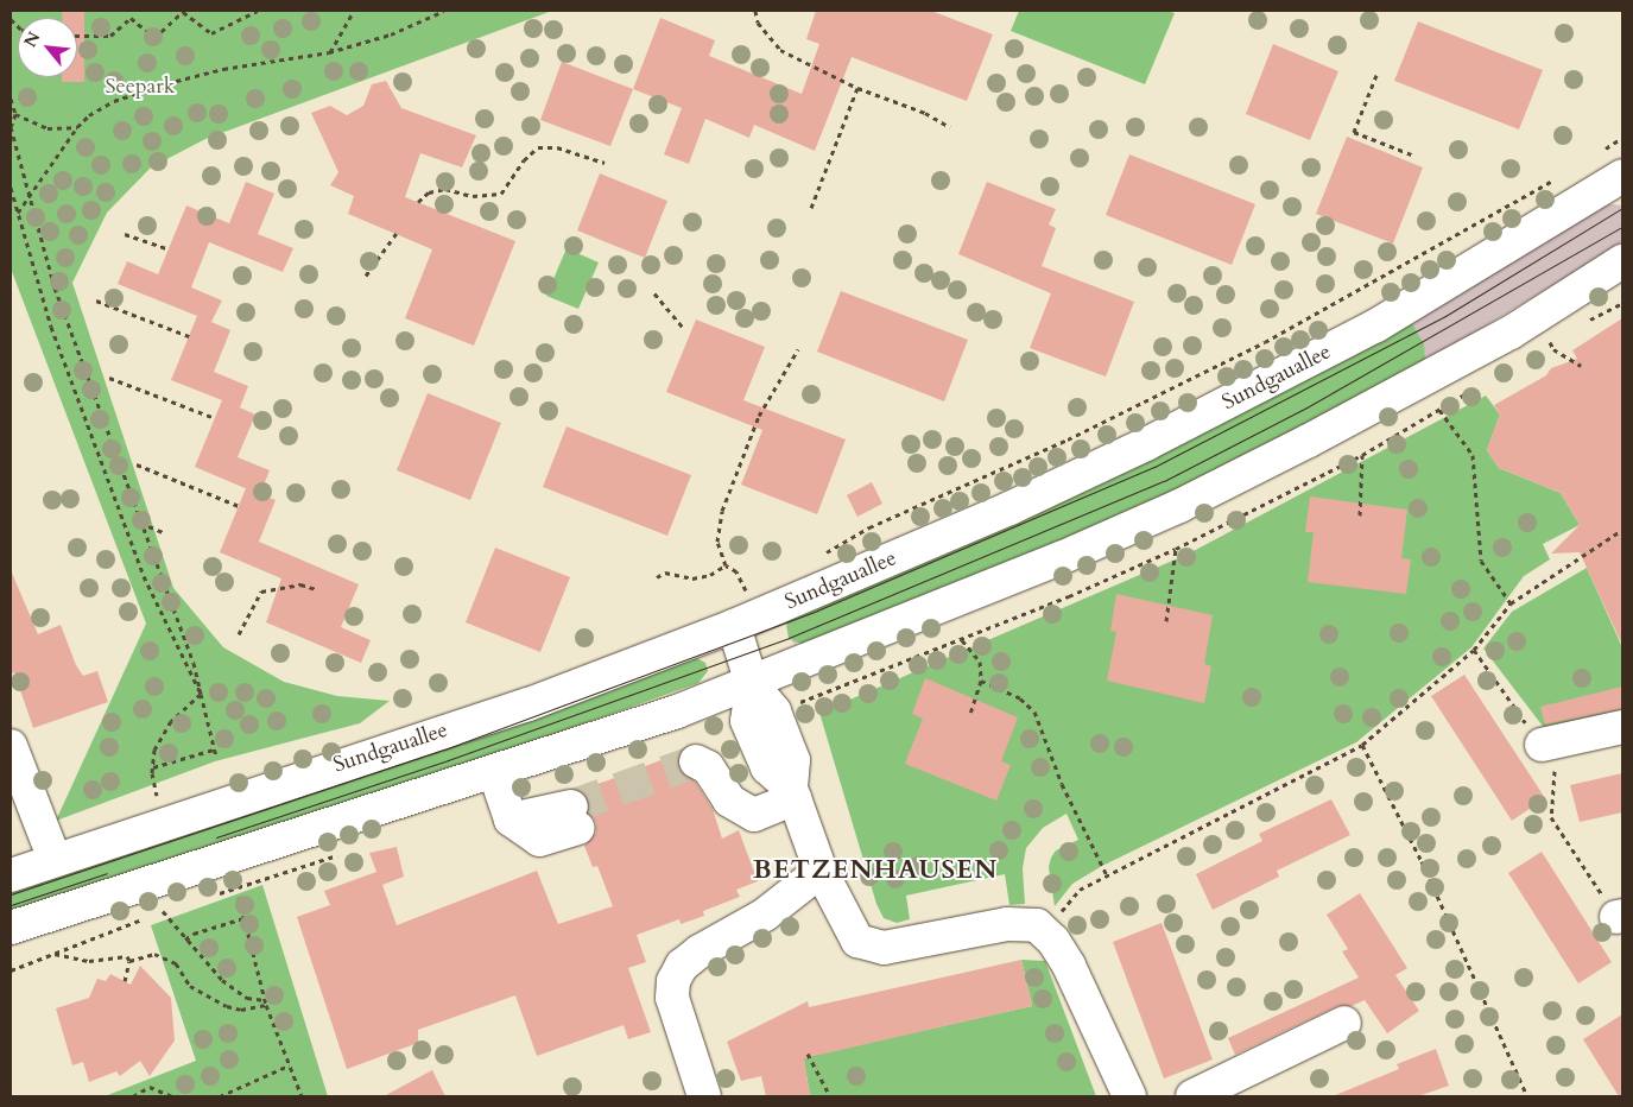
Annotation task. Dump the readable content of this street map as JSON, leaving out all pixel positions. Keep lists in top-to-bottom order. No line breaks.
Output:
{"streets":{"street":["Sundgauallee"]},"districts":["BETZENHAUSEN"],"parks":["Seepark"],"north":"top left"}
